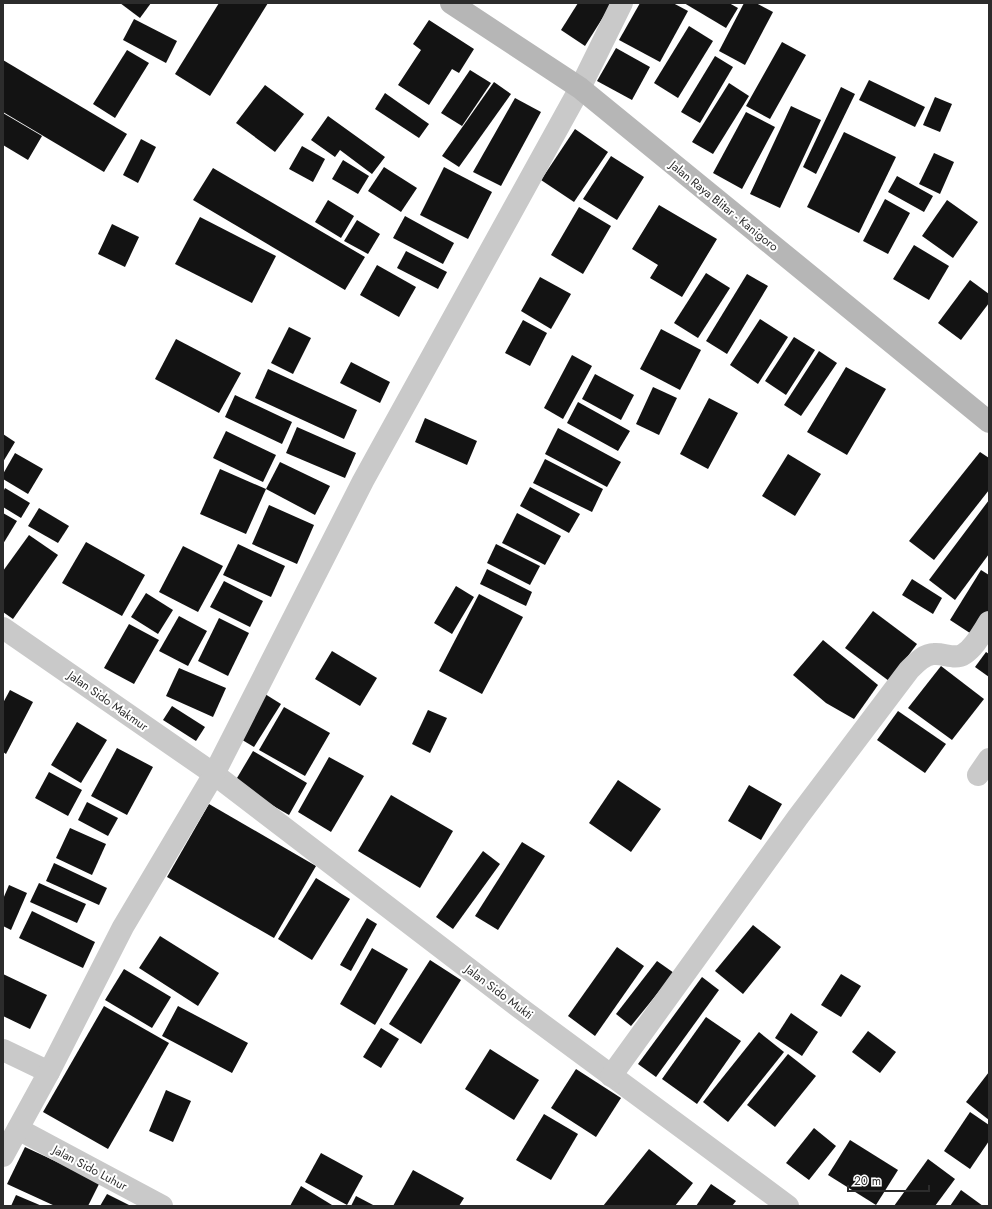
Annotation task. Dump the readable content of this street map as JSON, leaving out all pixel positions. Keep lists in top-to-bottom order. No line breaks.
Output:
{"streets":{"main road":["Jalan Raya Blitar - Kanigoro"],"street":["Jalan Sido Makmur","Jalan Sido Mukti","Jalan Sido Luhur"]},"crossings":[["Jalan Sido Makmur","Jalan Sido Mukti"]],"scale_bar":"20 m"}
